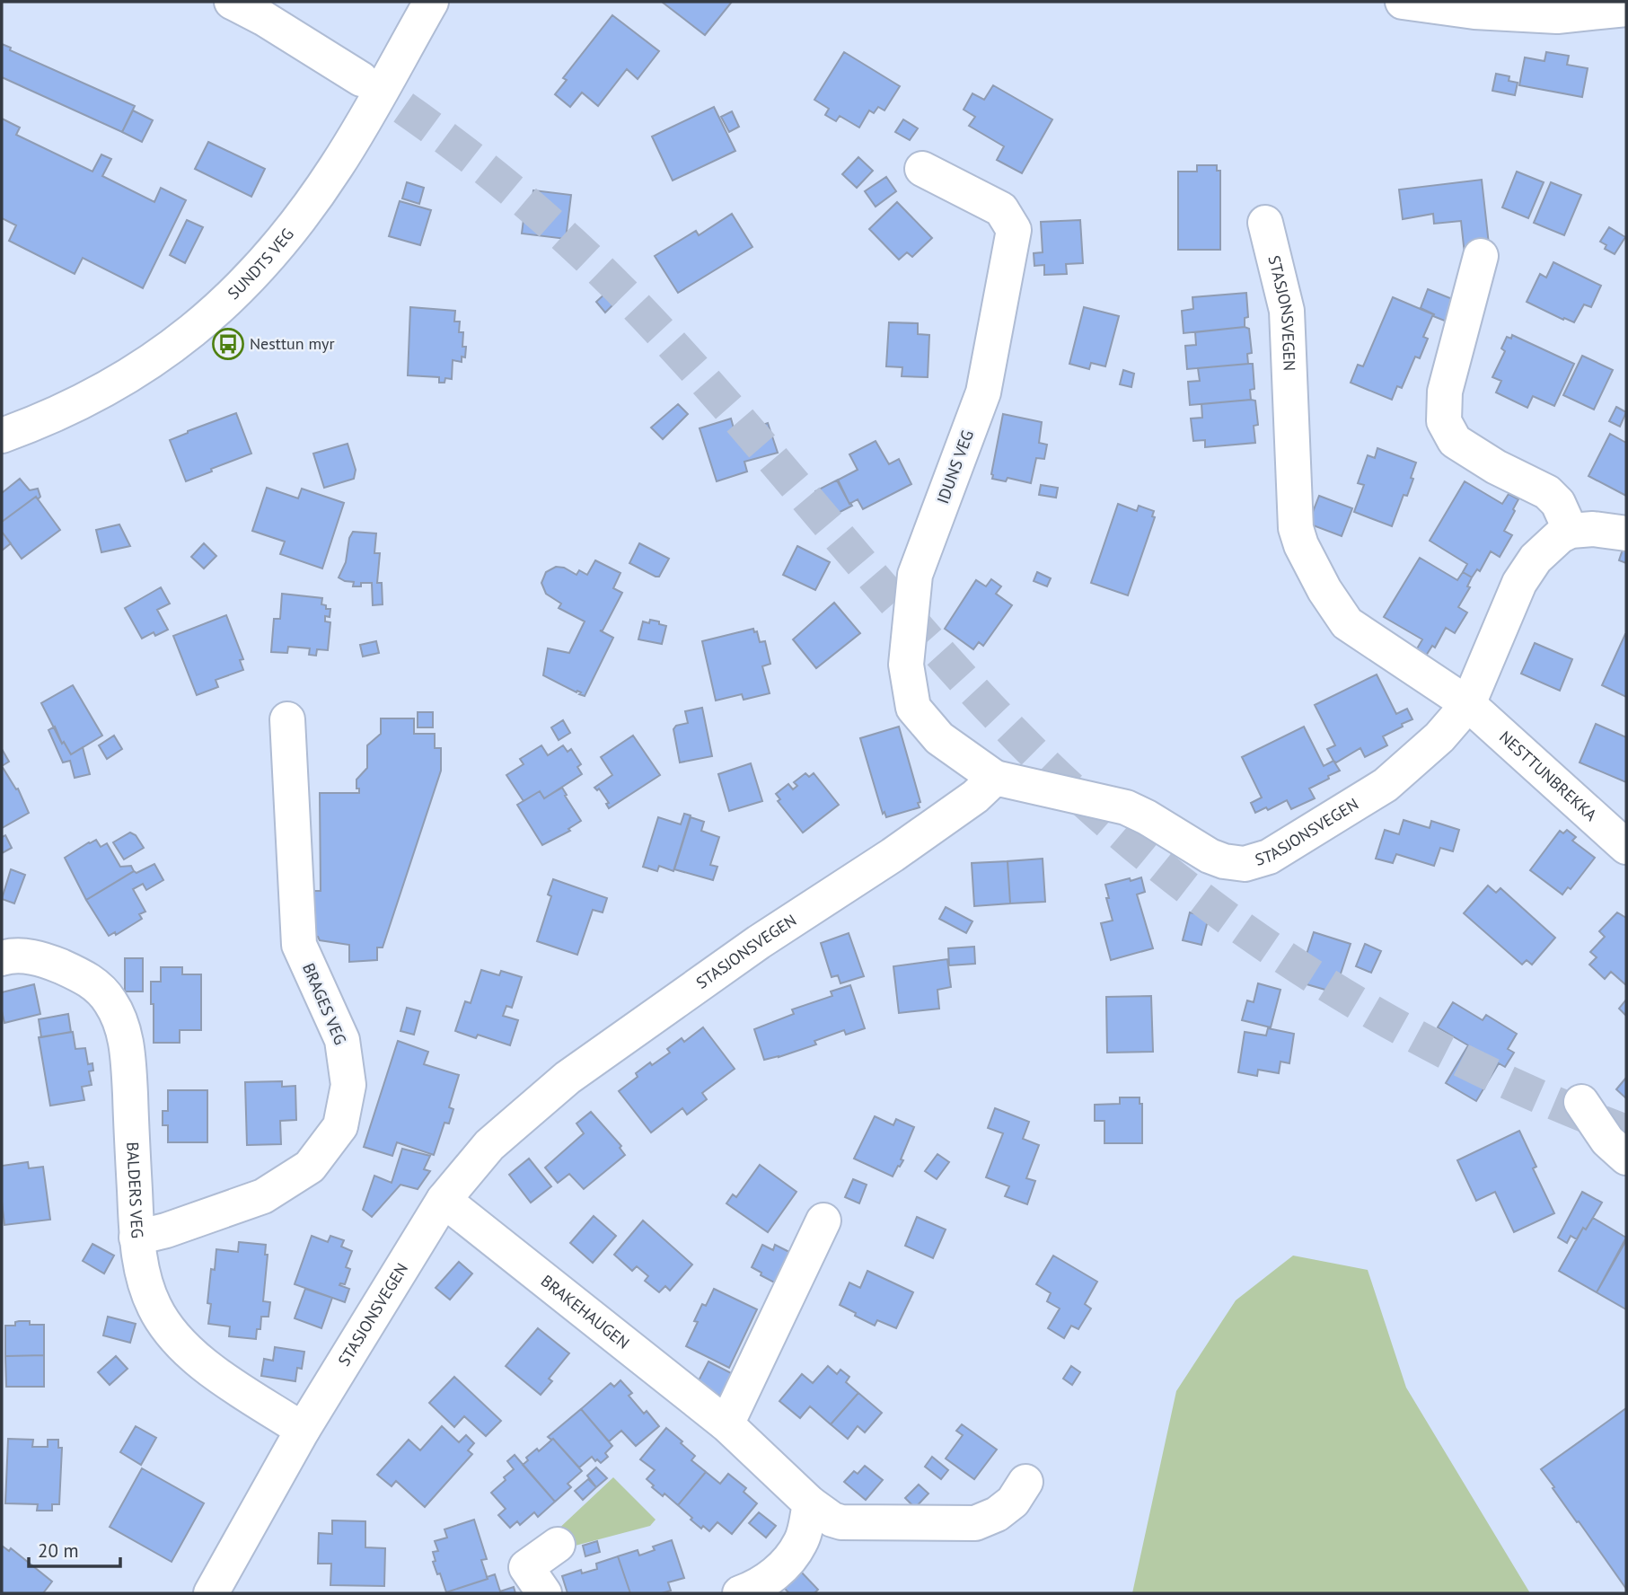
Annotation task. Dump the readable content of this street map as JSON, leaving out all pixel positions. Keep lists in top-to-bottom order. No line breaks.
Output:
{"streets":{"street":["SUNDTS VEG","STASJONSVEGEN","IDUNS VEG","NESTTUNBREKKA","BRAGES VEG","BALDERS VEG","BRAKEHAUGEN"]},"crossings":[["STASJONSVEGEN","IDUNS VEG"],["STASJONSVEGEN","NESTTUNBREKKA"],["STASJONSVEGEN","BALDERS VEG"],["STASJONSVEGEN","BRAKEHAUGEN"],["BRAGES VEG","BALDERS VEG"]],"places":{"bus stop":["Nesttun myr"]},"scale_bar":"20 m"}
